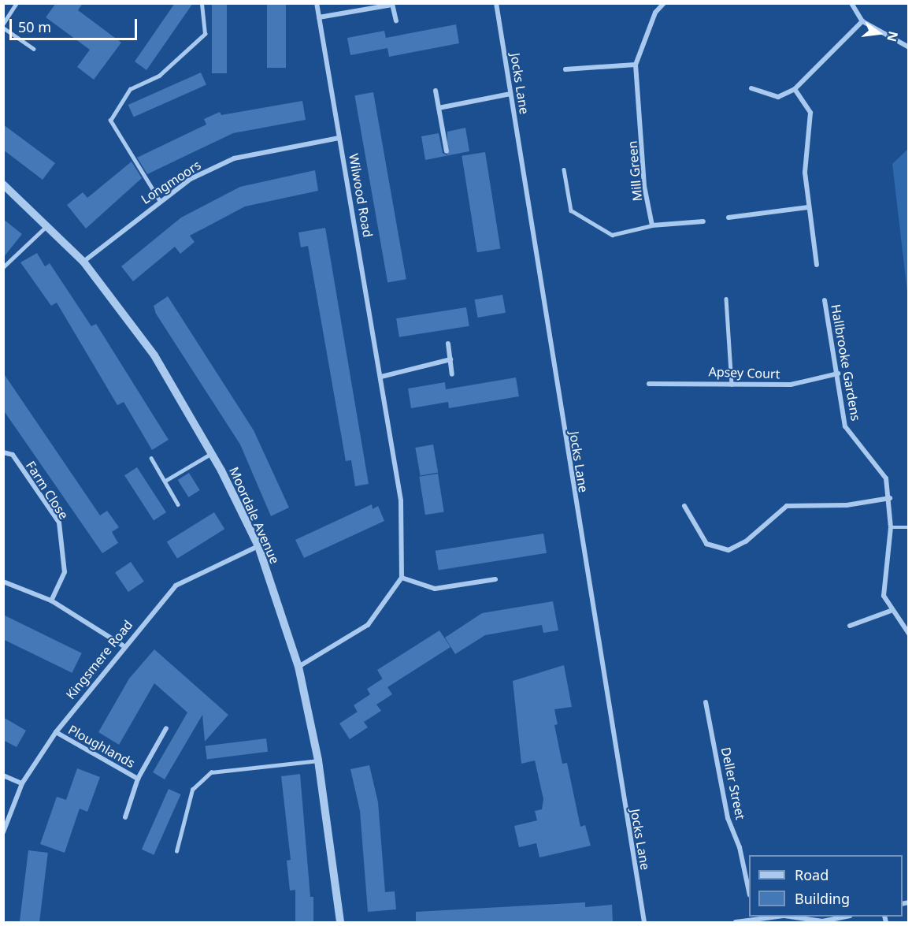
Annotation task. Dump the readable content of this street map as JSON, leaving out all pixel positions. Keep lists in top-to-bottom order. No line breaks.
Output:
{"streets":{"street":["Jocks Lane","Mill Green","Longmoors","Wilwood Road","Hallbrooke Gardens","Apsey Court","Farm Close","Moordale Avenue","Kingsmere Road","Ploughlands","Deller Street"]},"crossings":[["Longmoors","Wilwood Road"],["Longmoors","Moordale Avenue"],["Hallbrooke Gardens","Apsey Court"],["Moordale Avenue","Kingsmere Road"],["Kingsmere Road","Ploughlands"]],"legend":["Road","Building"],"scale_bar":"50 m","north":"right"}
